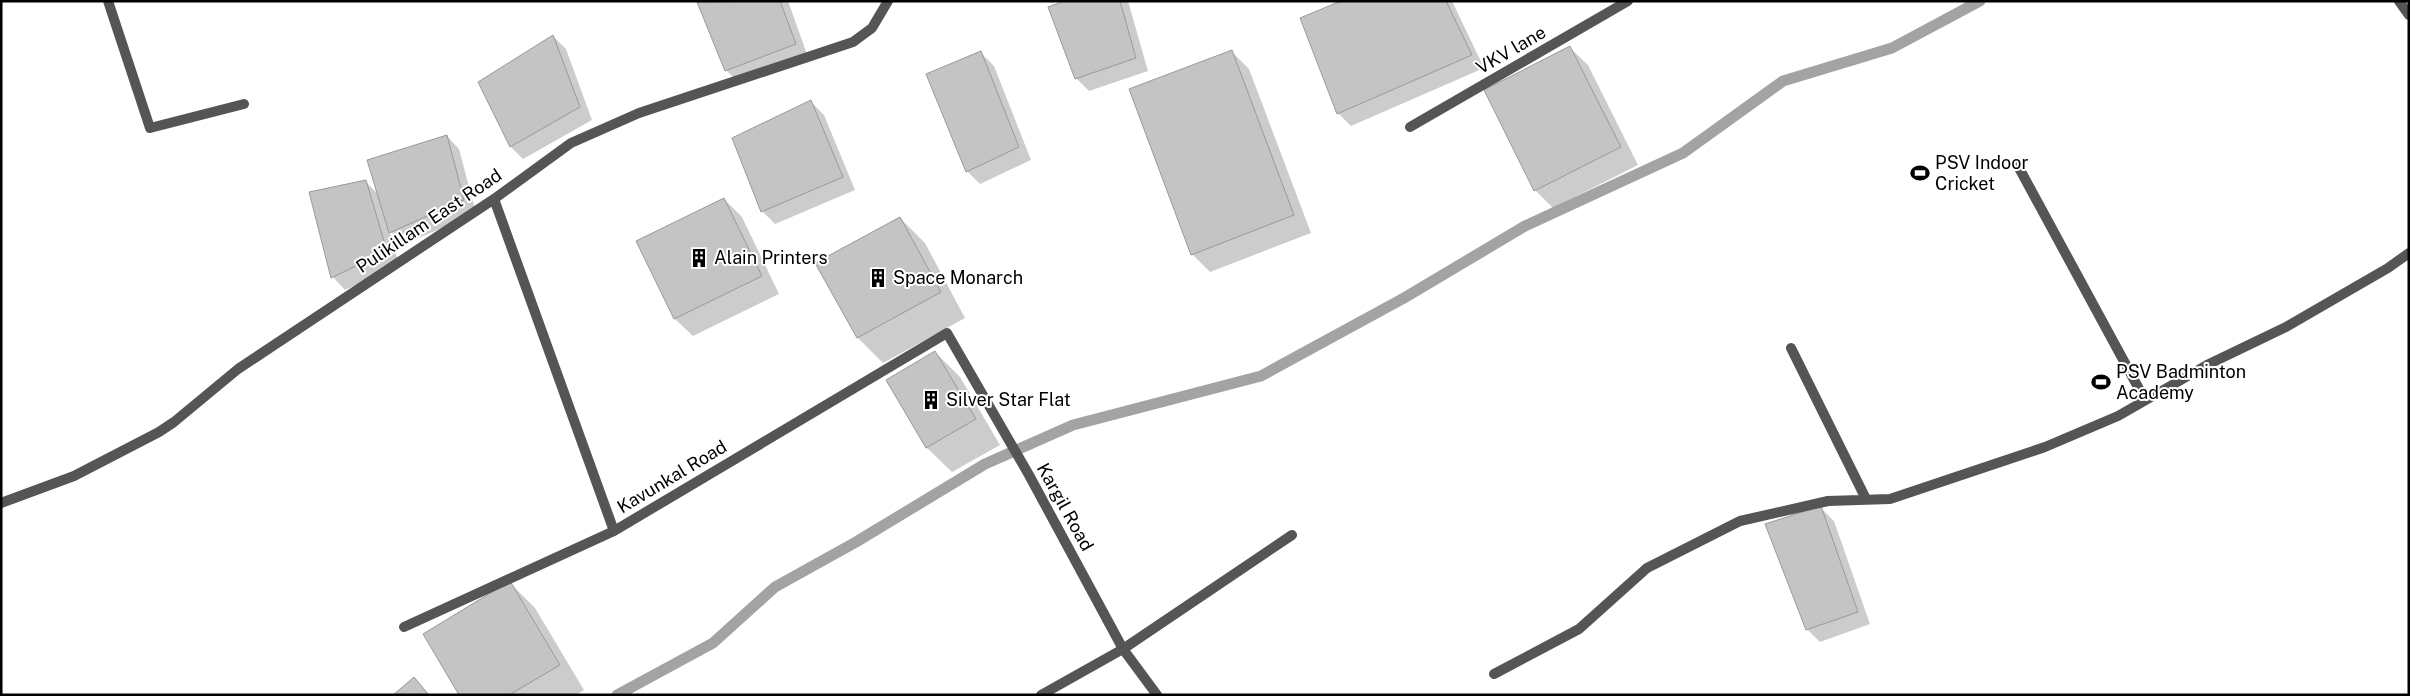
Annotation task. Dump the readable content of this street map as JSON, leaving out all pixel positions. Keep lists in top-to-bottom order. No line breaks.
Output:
{"streets":{"street":["VKV lane","Pulikillam East Road","Kavunkal Road","Kargil Road"]},"crossings":[["Pulikillam East Road","Kavunkal Road"],["Kavunkal Road","Kargil Road"]],"places":{"sports":["PSV Indoor Cricket","PSV Badminton Academy"],"building":["Alain Printers","Space Monarch","Silver Star Flat"]}}
